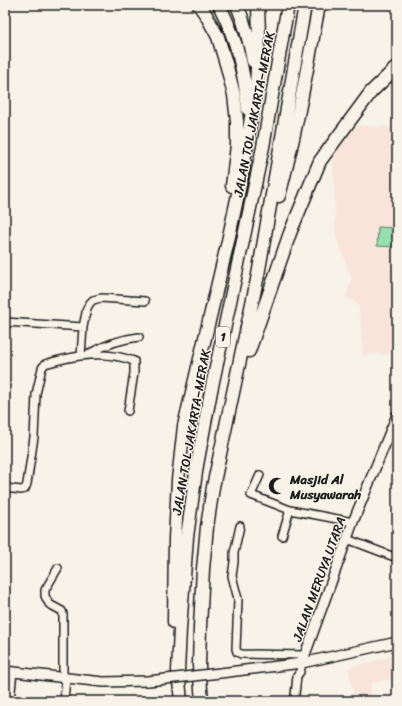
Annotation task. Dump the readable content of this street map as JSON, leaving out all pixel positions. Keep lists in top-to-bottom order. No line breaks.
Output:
{"streets":{"highway":["JALAN TOL JAKARTA–MERAK","1"],"main road":["JALAN MERUYA UTARA"]},"places":{"mosque":["Masjid Al Musyawarah"]}}
